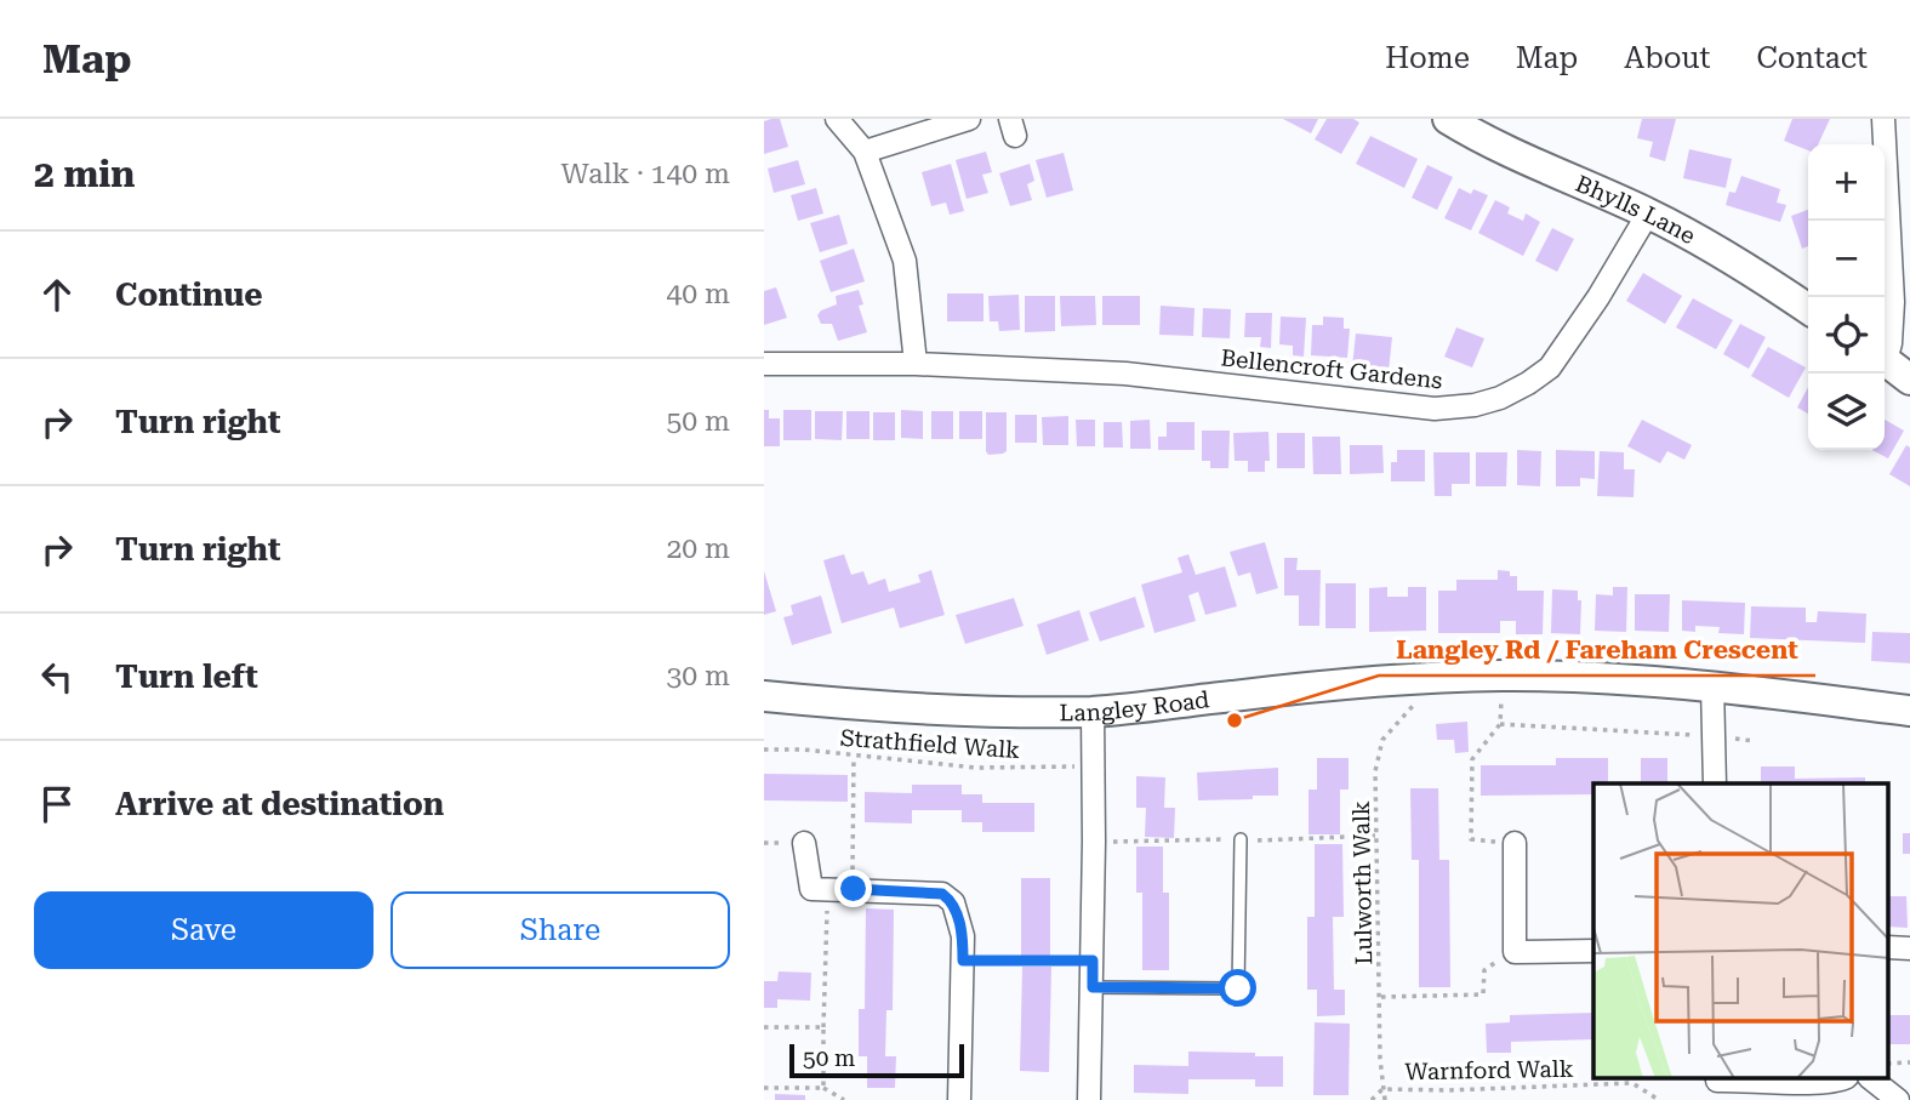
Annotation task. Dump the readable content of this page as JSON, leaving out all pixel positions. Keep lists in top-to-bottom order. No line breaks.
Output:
{"streets":{"street":["Bhylls Lane","Bellencroft Gardens","Langley Road"],"path":["Strathfield Walk","Lulworth Walk","Warnford Walk"]},"crossings":[["Bhylls Lane","Bellencroft Gardens"],["Langley Road","Lulworth Walk"],["Lulworth Walk","Warnford Walk"]],"places":["Langley Rd / Fareham Crescent"],"scale_bar":"50 m","page":{"header":"Map","nav":["Home","Map","About","Contact"],"heading":["2 min","Walk · 140 m"],"map_buttons":["+","−"],"list":[["Continue","40 m"],["Turn right","50 m"],["Turn right","20 m"],["Turn left","30 m"],"Arrive at destination"],"buttons":["Save","Share"],"scale":"50 m"}}
